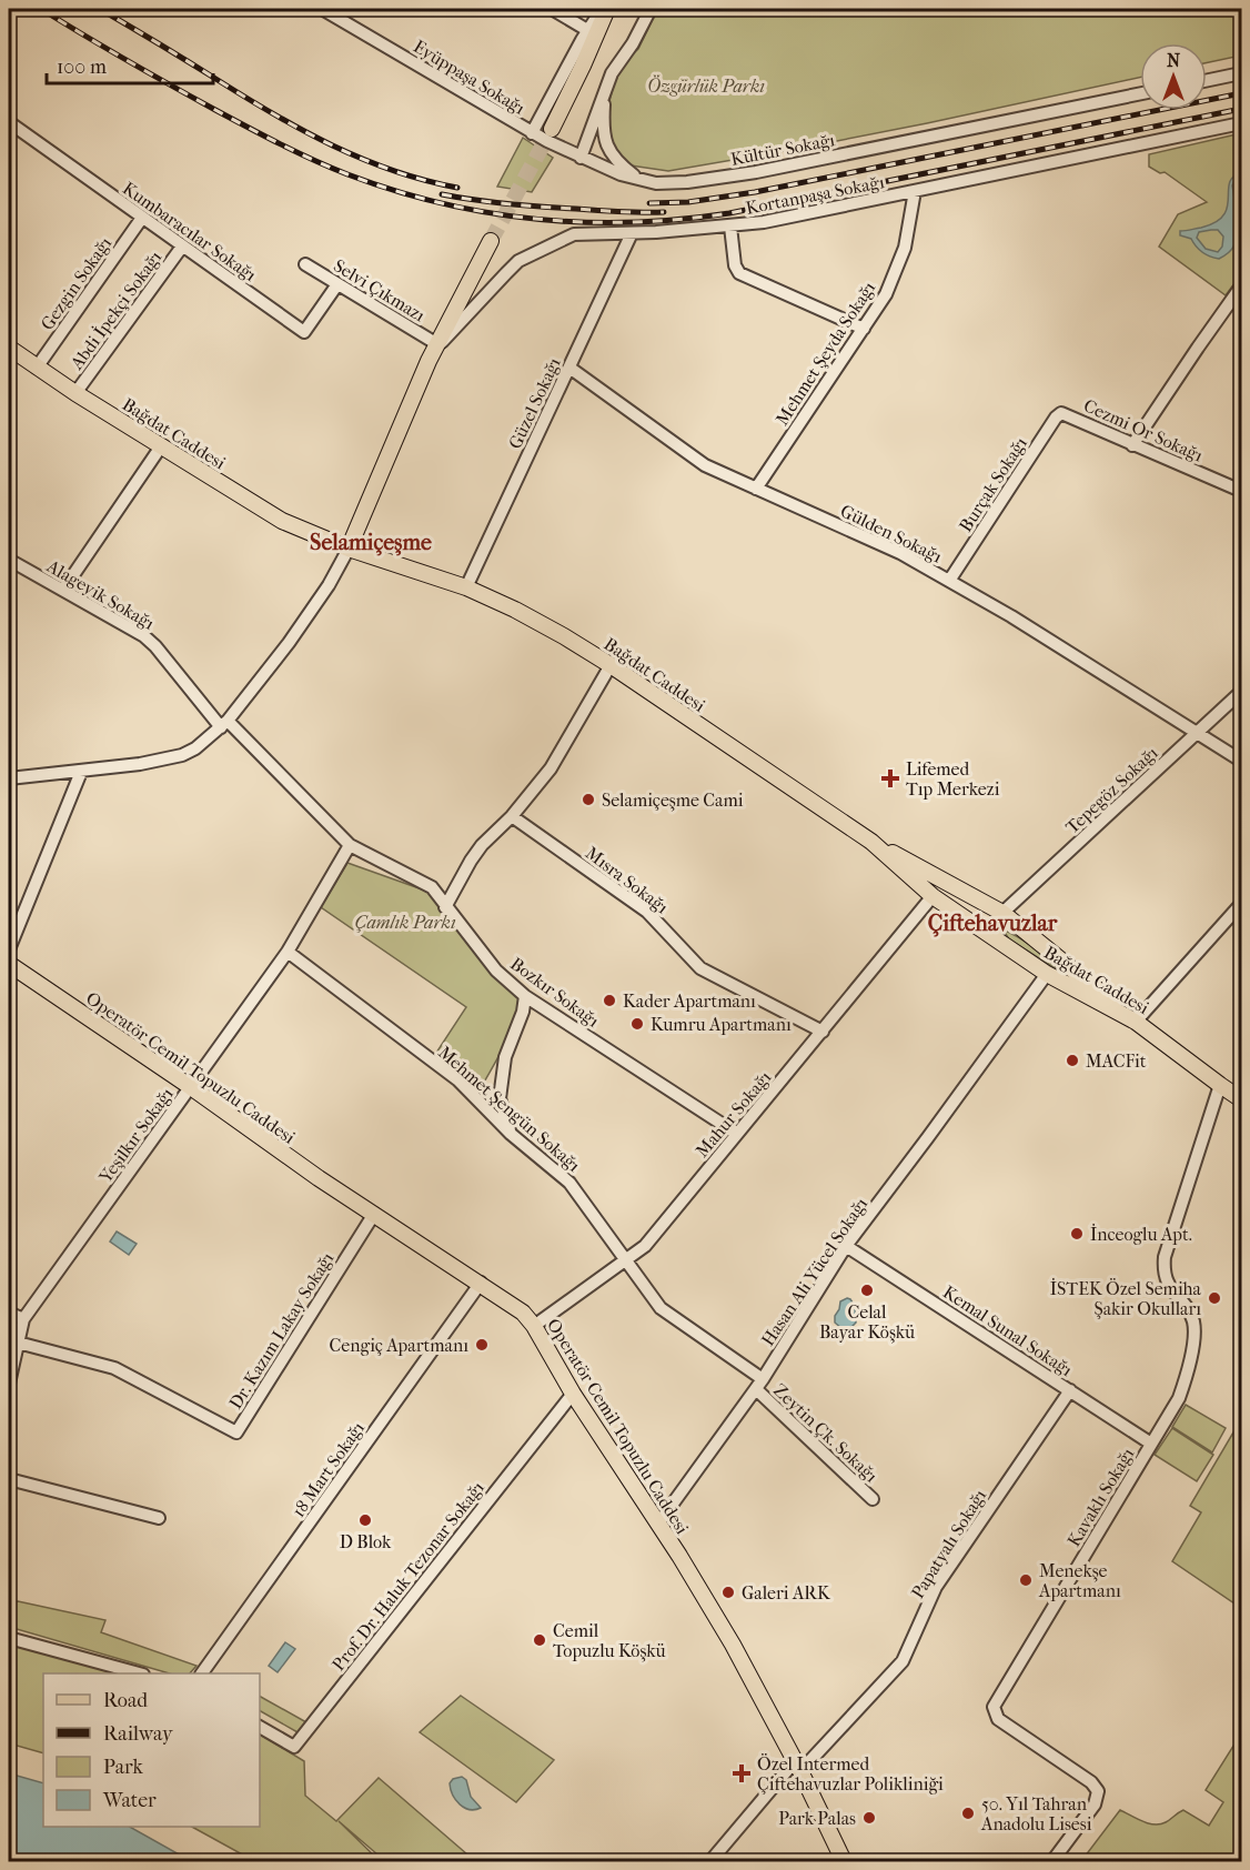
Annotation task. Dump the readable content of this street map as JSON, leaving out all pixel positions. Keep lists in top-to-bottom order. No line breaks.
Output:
{"streets":{"main road":["Bağdat Caddesi","Operatör Cemil Topuzlu Caddesi"],"street":["Eyüppaşa Sokağı","Kültür Sokağı","Kortanpaşa Sokağı","Kumbaracılar Sokağı","Gezgin Sokağı","Selvi Çıkmazı","Abdi İpekçi Sokağı","Mehmet Şeyda Sokağı","Güzel Sokağı","Cezmi Or Sokağı","Burçak Sokağı","Gülden Sokağı","Alageyik Sokağı","Tepegöz Sokağı","Mısra Sokağı","Bozkır Sokağı","Mehmet Şengün Sokağı","Mahur Sokağı","Yeşilkır Sokağı","Hasan Ali Yücel Sokağı","Dr. Kazım Lakay Sokağı","Kemal Sunal Sokağı","Zeytin Çk. Sokağı","18 Mart Sokağı","Kavaklı Sokağı","Papatyalı Sokağı","Prof. Dr. Haluk Tezonar Sokağı"]},"crossings":[["Eyüppaşa Sokağı","Kültür Sokağı"],["Kortanpaşa Sokağı","Selvi Çıkmazı"],["Kortanpaşa Sokağı","Mehmet Şeyda Sokağı"],["Kortanpaşa Sokağı","Güzel Sokağı"],["Kumbaracılar Sokağı","Gezgin Sokağı"],["Kumbaracılar Sokağı","Selvi Çıkmazı"],["Kumbaracılar Sokağı","Abdi İpekçi Sokağı"],["Gezgin Sokağı","Bağdat Caddesi"],["Abdi İpekçi Sokağı","Bağdat Caddesi"],["Mehmet Şeyda Sokağı","Gülden Sokağı"],["Güzel Sokağı","Bağdat Caddesi"],["Güzel Sokağı","Gülden Sokağı"],["Cezmi Or Sokağı","Burçak Sokağı"],["Bağdat Caddesi","Mahur Sokağı"],["Bağdat Caddesi","Hasan Ali Yücel Sokağı"],["Bağdat Caddesi","Kavaklı Sokağı"],["Burçak Sokağı","Gülden Sokağı"],["Gülden Sokağı","Tepegöz Sokağı"],["Alageyik Sokağı","Bozkır Sokağı"],["Mısra Sokağı","Mahur Sokağı"],["Bozkır Sokağı","Mahur Sokağı"],["Bozkır Sokağı","Yeşilkır Sokağı"],["Operatör Cemil Topuzlu Caddesi","Mahur Sokağı"],["Operatör Cemil Topuzlu Caddesi","Yeşilkır Sokağı"],["Operatör Cemil Topuzlu Caddesi","Hasan Ali Yücel Sokağı"],["Operatör Cemil Topuzlu Caddesi","Dr. Kazım Lakay Sokağı"],["Operatör Cemil Topuzlu Caddesi","18 Mart Sokağı"],["Operatör Cemil Topuzlu Caddesi","Papatyalı Sokağı"],["Operatör Cemil Topuzlu Caddesi","Prof. Dr. Haluk Tezonar Sokağı"],["Mehmet Şengün Sokağı","Mahur Sokağı"],["Mehmet Şengün Sokağı","Yeşilkır Sokağı"],["Mehmet Şengün Sokağı","Hasan Ali Yücel Sokağı"],["Mehmet Şengün Sokağı","Zeytin Çk. Sokağı"],["Yeşilkır Sokağı","Dr. Kazım Lakay Sokağı"],["Hasan Ali Yücel Sokağı","Kemal Sunal Sokağı"],["Hasan Ali Yücel Sokağı","Zeytin Çk. Sokağı"],["Kemal Sunal Sokağı","Kavaklı Sokağı"],["Kemal Sunal Sokağı","Papatyalı Sokağı"]],"districts":["Selamiçeşme","Çiftehavuzlar"],"parks":["Özgürlük Parkı","Çamlık Parkı"],"places":{"health":["Lifemed Tıp Merkezi","Özel Intermed Çiftehavuzlar Polikliniği"],"other":["Selamiçeşme Cami","Kader Apartmanı","Kumru Apartmanı","MACFit","İnceoglu Apt.","Celal Bayar Köşkü","İSTEK Özel Semiha Şakir Okulları","Cengiç Apartmanı","D Blok","Menekşe Apartmanı","Galeri ARK","Cemil Topuzlu Köşkü","50. Yıl Tahran Anadolu Lisesi","Park Palas"]},"legend":["Road","Railway","Park","Water"],"scale_bar":"100 m","north":"top"}
